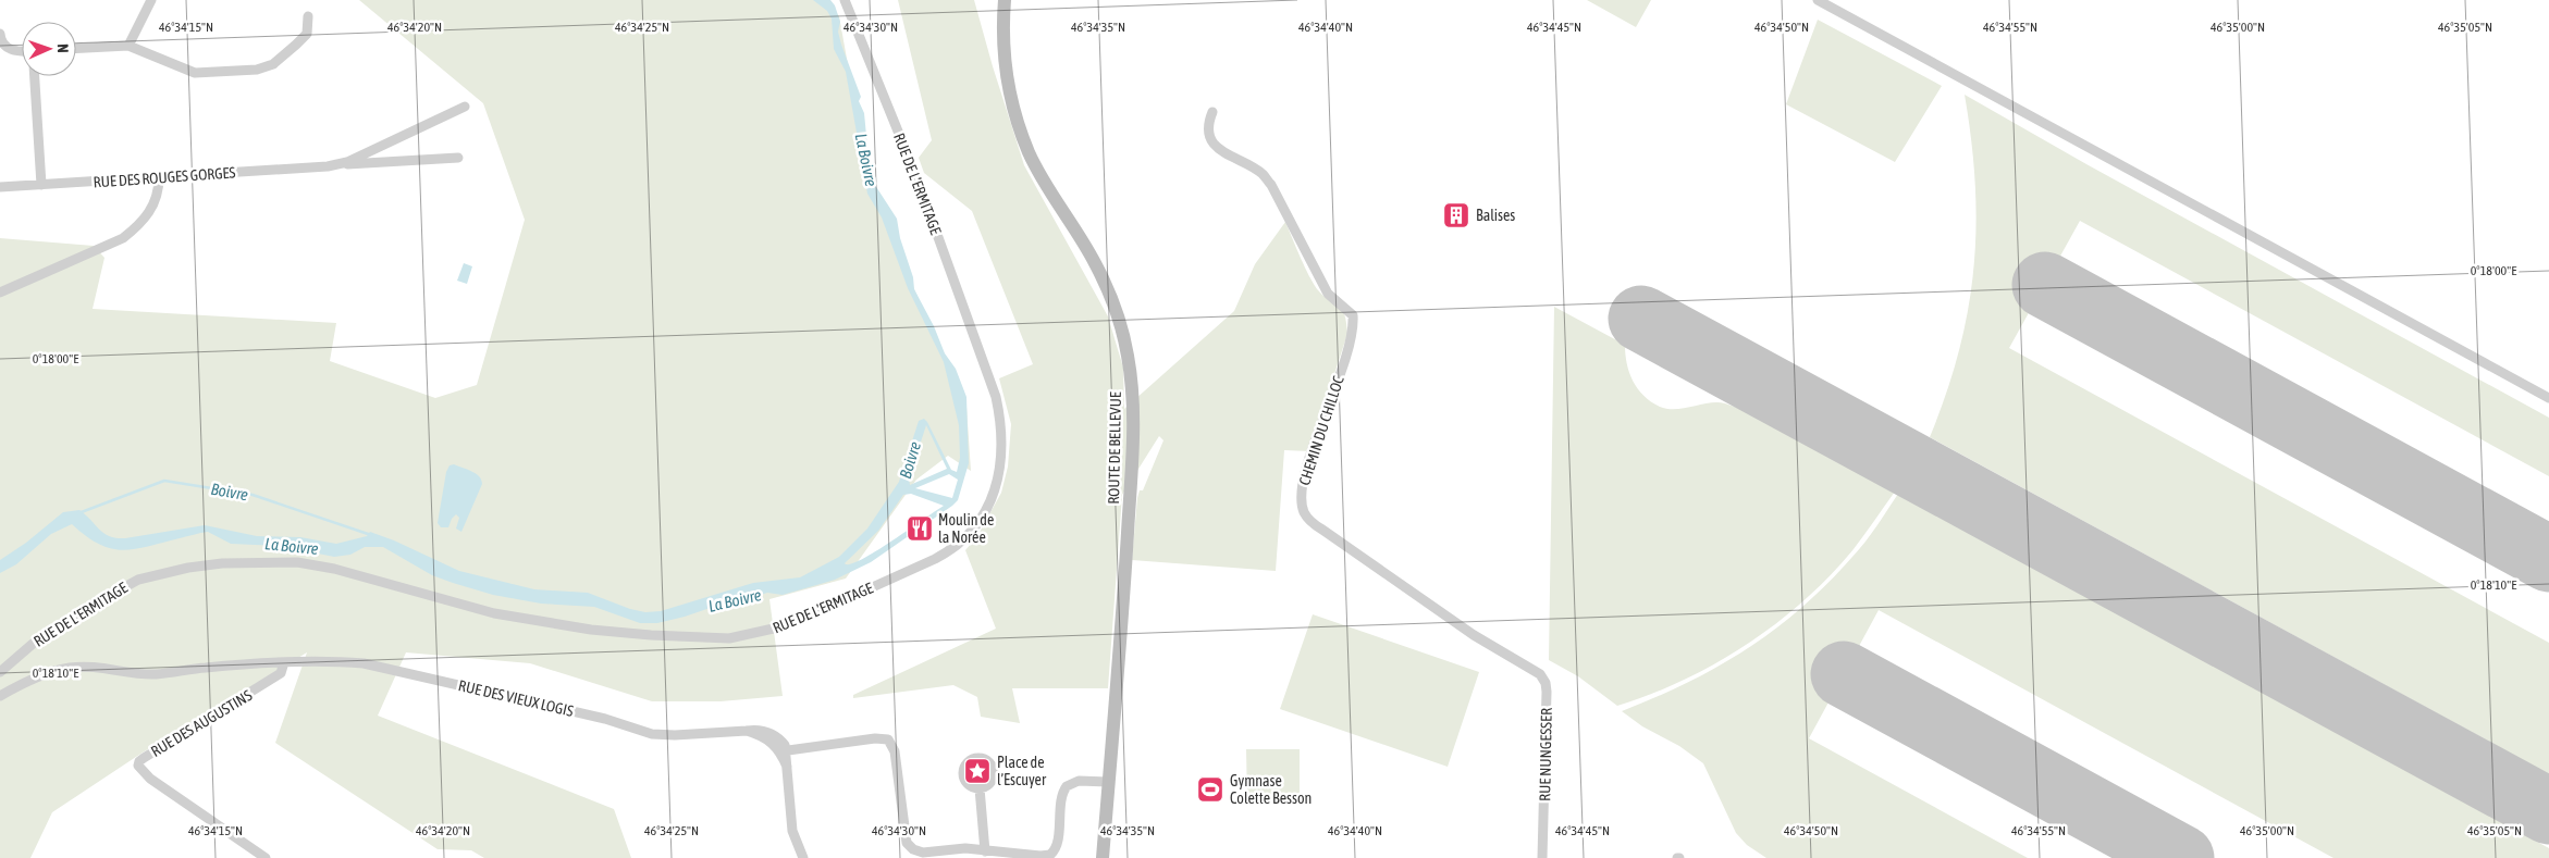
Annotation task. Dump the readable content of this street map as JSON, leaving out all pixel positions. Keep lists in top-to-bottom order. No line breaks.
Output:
{"streets":{"street":["RUE DES ROUGES GORGES","RUE DE L’ERMITAGE","CHEMIN DU CHILLOC","ROUTE DE BELLEVUE","RUE DES VIEUX LOGIS","RUE DES AUGUSTINS","RUE NUNGESSER"]},"crossings":[["CHEMIN DU CHILLOC","RUE NUNGESSER"],["RUE DES VIEUX LOGIS","RUE DES AUGUSTINS"]],"water":["La Boivre","Boivre"],"places":{"building":["Balises"],"restaurant":["Moulin de la Norée"],"place":["Place de l’Escuyer"],"sports":["Gymnase Colette Besson"]},"north":"right","coordinates":["46°34'15\"N","46°34'20\"N","46°34'25\"N","46°34'30\"N","46°34'35\"N","46°34'40\"N","46°34'45\"N","46°34'50\"N","46°34'55\"N","46°35'00\"N","46°35'05\"N","0°18'00\"E","0°18'10\"E"]}
